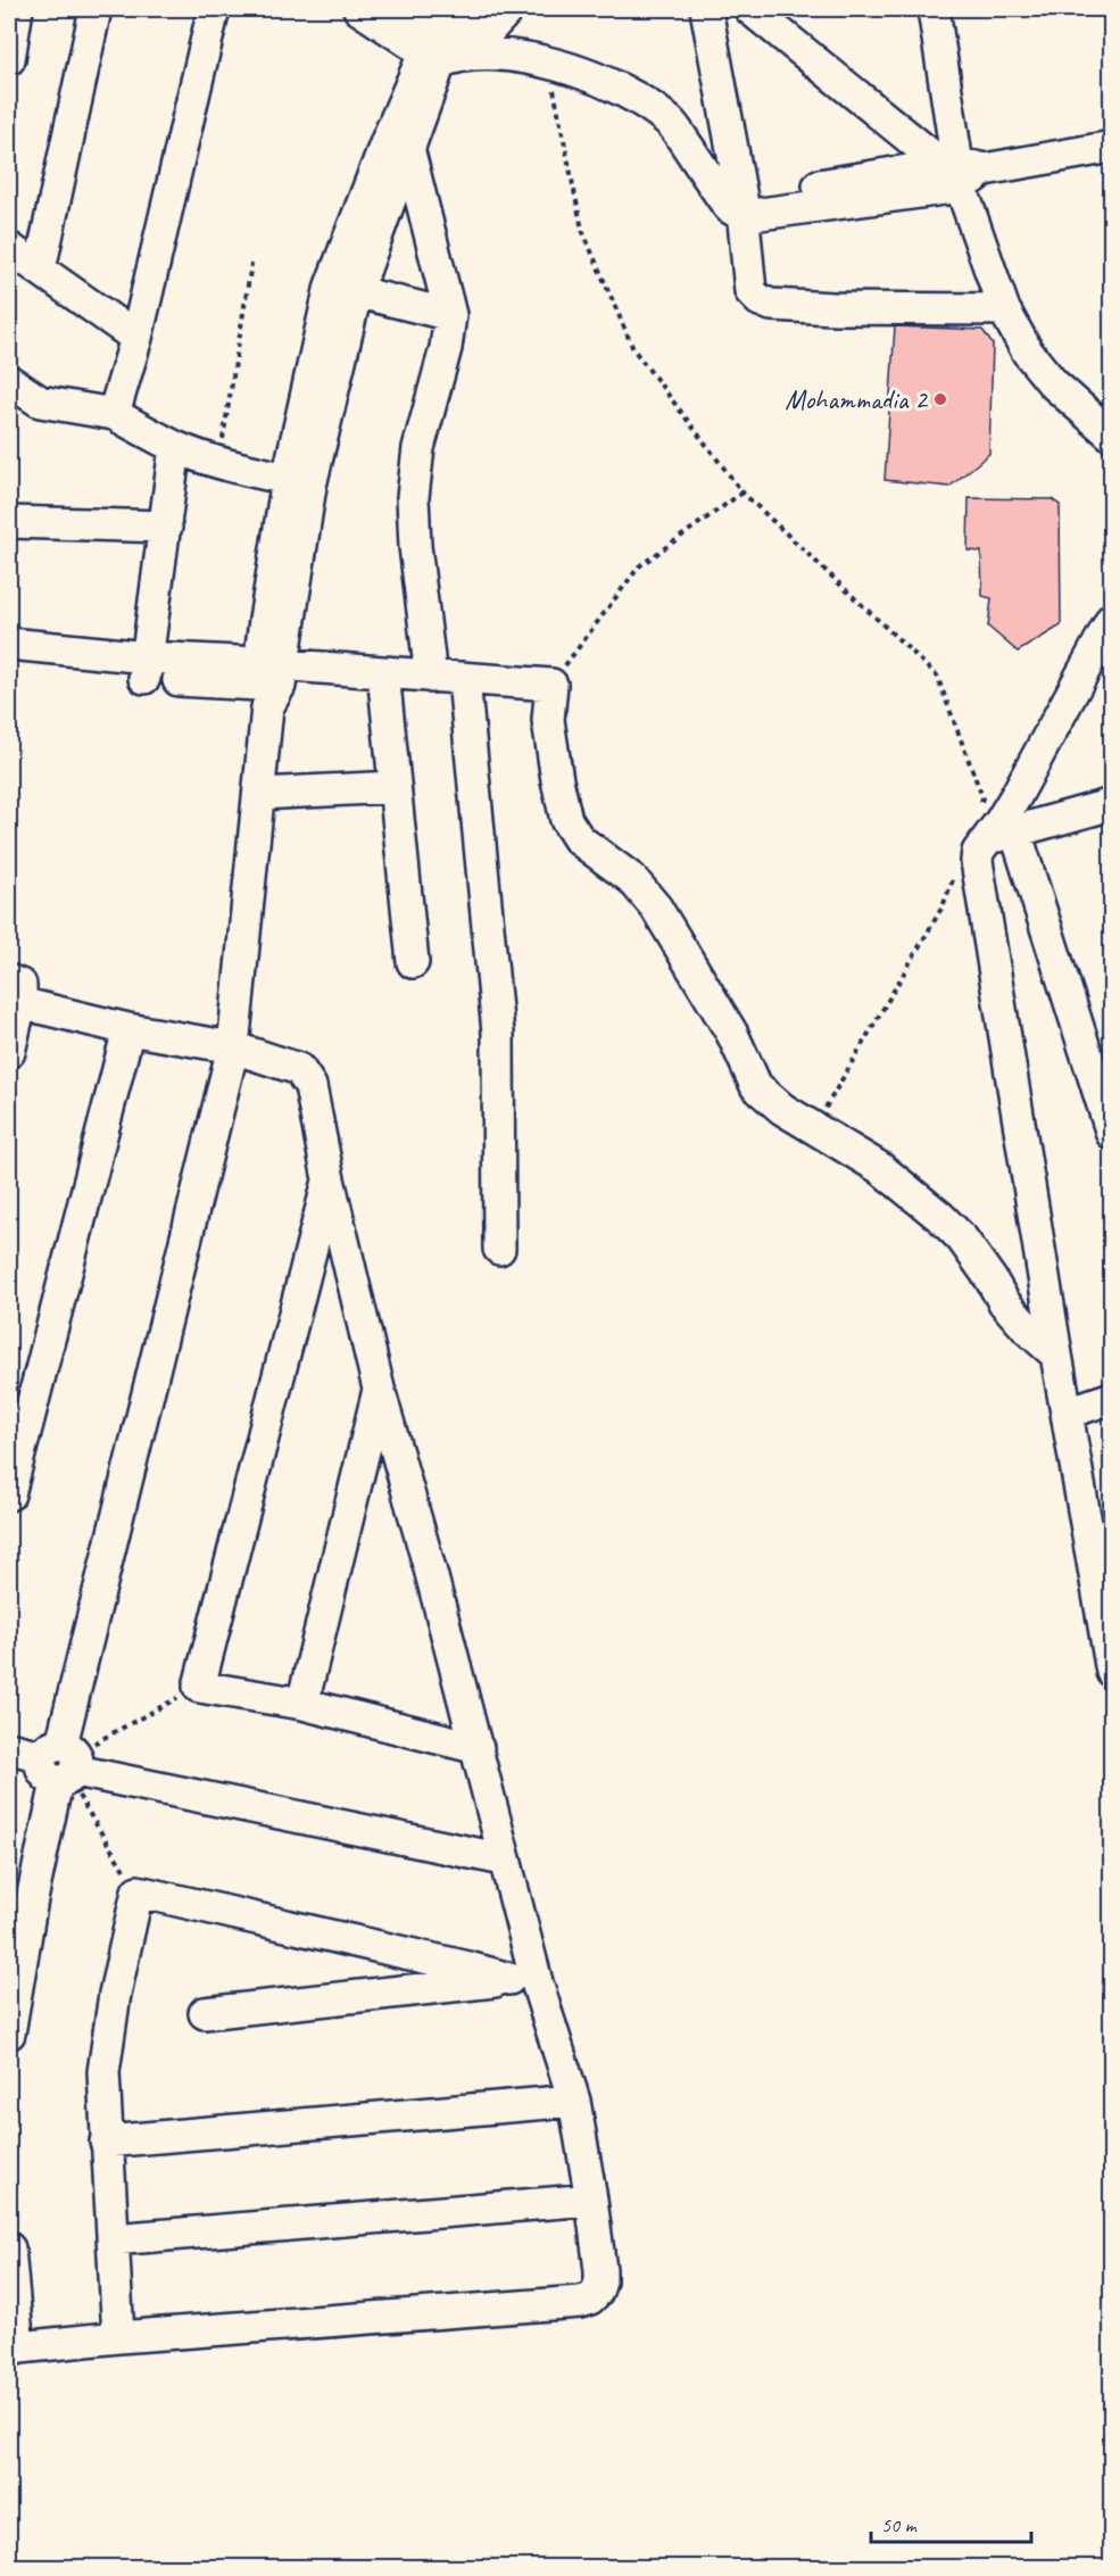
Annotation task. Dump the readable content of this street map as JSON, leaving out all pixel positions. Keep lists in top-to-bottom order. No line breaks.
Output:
{"places":["Mohammadia 2"],"scale_bar":"50 m"}
